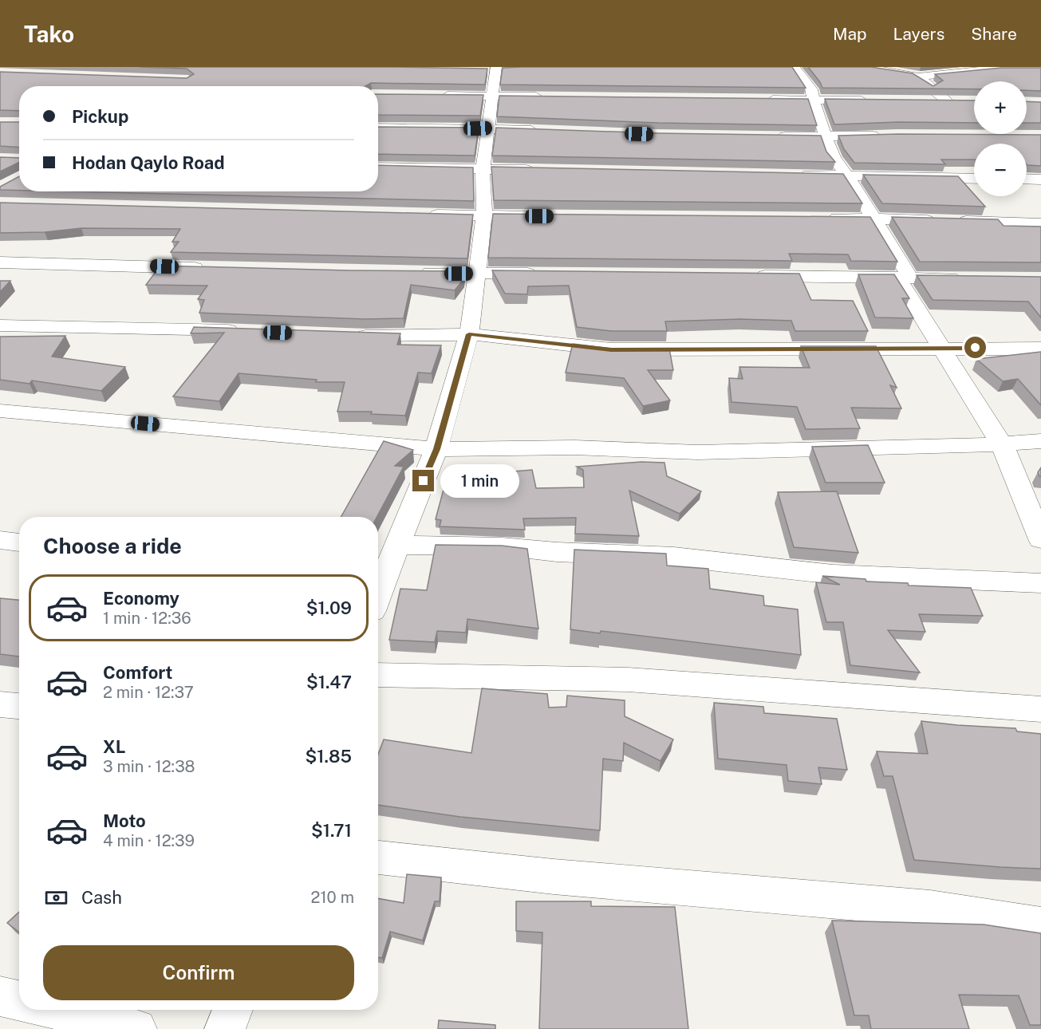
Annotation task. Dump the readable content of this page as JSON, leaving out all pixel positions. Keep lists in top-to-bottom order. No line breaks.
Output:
{"page":{"header":"Tako","nav":["Map","Layers","Share"],"map_buttons":["+","−"],"banner":["Pickup","Hodan Qaylo Road"],"bubble":"1 min","heading":"Choose a ride","list":[{"name":"Economy","note":"1 min · 12:36","value":"$1.09"},{"name":"Comfort","note":"2 min · 12:37","value":"$1.47"},{"name":"XL","note":"3 min · 12:38","value":"$1.85"},{"name":"Moto","note":"4 min · 12:39","value":"$1.71"}],"pay":["Cash","210 m"],"buttons":"Confirm"}}
